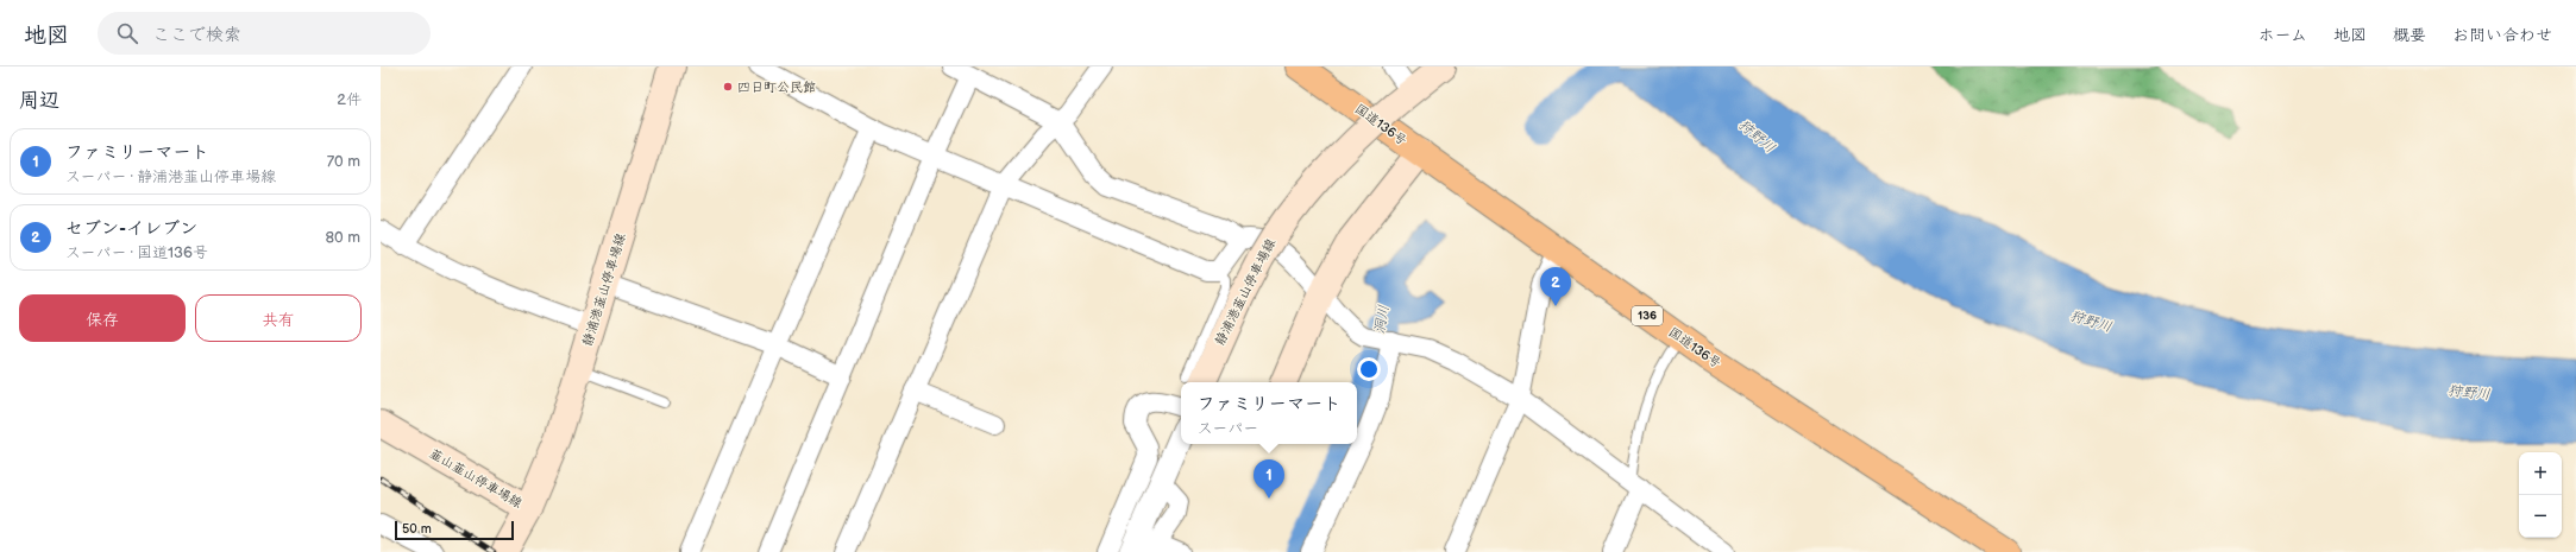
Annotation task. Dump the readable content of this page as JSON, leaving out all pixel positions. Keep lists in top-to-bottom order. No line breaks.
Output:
{"streets":{"highway":["国道136号","136"],"main road":["静浦港韮山停車場線","韮山韮山停車場線"]},"crossings":[["静浦港韮山停車場線","韮山韮山停車場線"]],"water":["狩野川","洞川"],"places":["四日町公民館"],"scale_bar":"50 m","page":{"header":"地図","search":"ここで検索","nav":["ホーム","地図","概要","お問い合わせ"],"heading":["周辺","2件"],"list":[{"mark":"1","name":"ファミリーマート","note":"スーパー · 静浦港韮山停車場線","value":"70 m"},{"mark":"2","name":"セブン-イレブン","note":"スーパー · 国道136号","value":"80 m"}],"pins":["2","1"],"buttons":["保存","共有"],"popup":["ファミリーマート","スーパー"],"map_buttons":["+","−"],"scale":"50 m"}}
